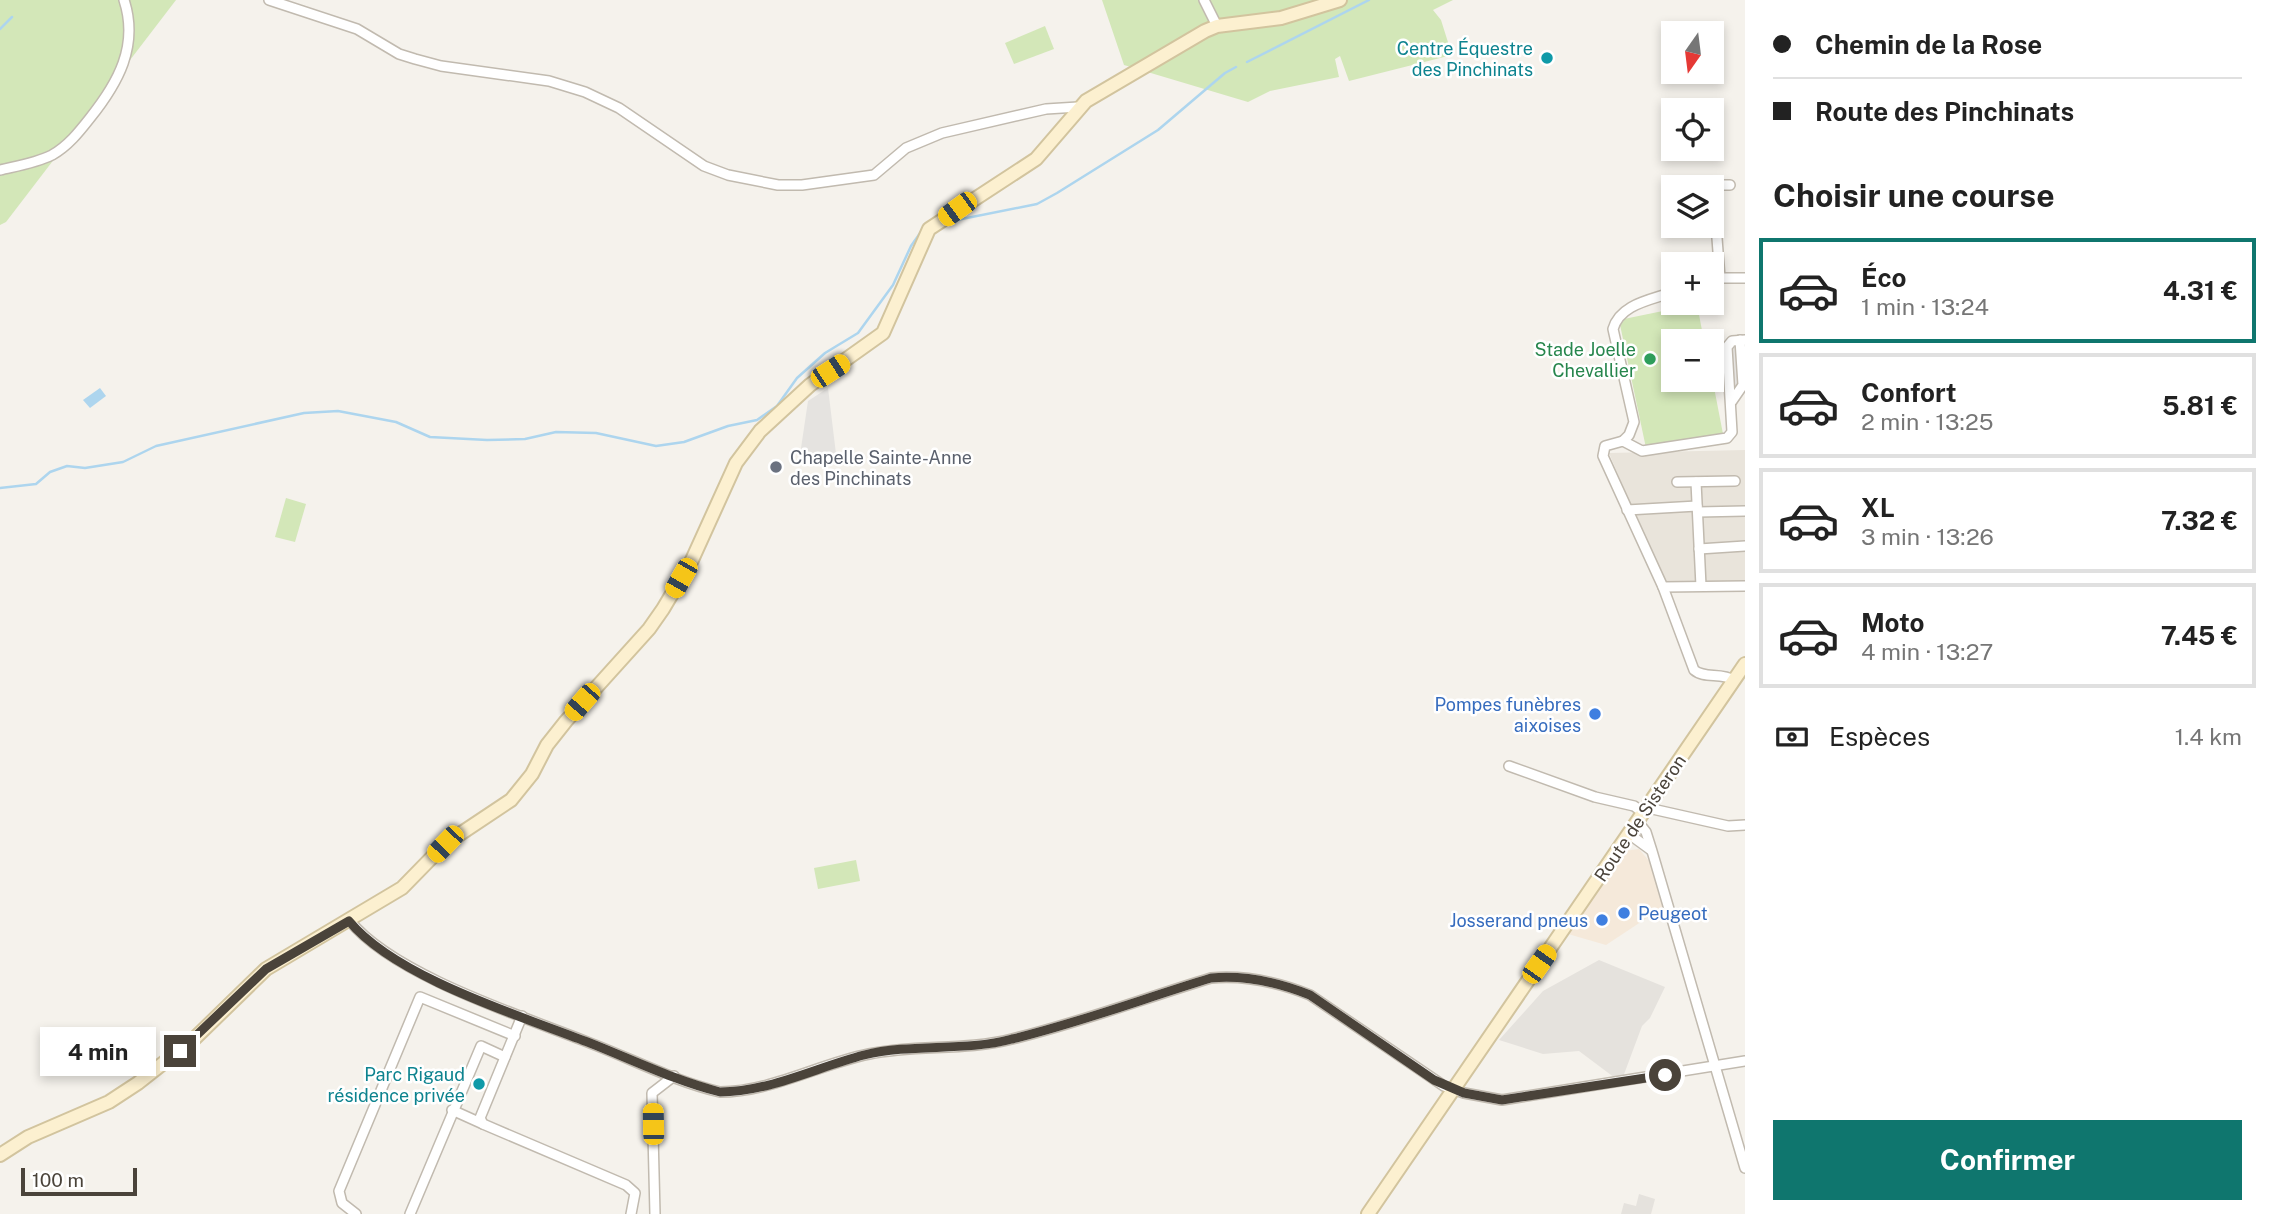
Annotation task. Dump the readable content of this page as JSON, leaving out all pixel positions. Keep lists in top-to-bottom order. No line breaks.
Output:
{"streets":{"street":["Route de Sisteron"]},"places":["Centre Équestre des Pinchinats","Stade Joelle Chevallier","Chapelle Sainte-Anne des Pinchinats","Pompes funèbres aixoises","Peugeot","Josserand pneus","Parc Rigaud résidence privée"],"scale_bar":"100 m","north":"bottom","page":{"banner":["Chemin de la Rose","Route des Pinchinats"],"map_buttons":["+","−"],"heading":"Choisir une course","list":[{"name":"Éco","note":"1 min · 13:24","value":"4.31 €"},{"name":"Confort","note":"2 min · 13:25","value":"5.81 €"},{"name":"XL","note":"3 min · 13:26","value":"7.32 €"},{"name":"Moto","note":"4 min · 13:27","value":"7.45 €"}],"pay":["Espèces","1.4 km"],"bubble":"4 min","buttons":"Confirmer","scale":"100 m"}}
